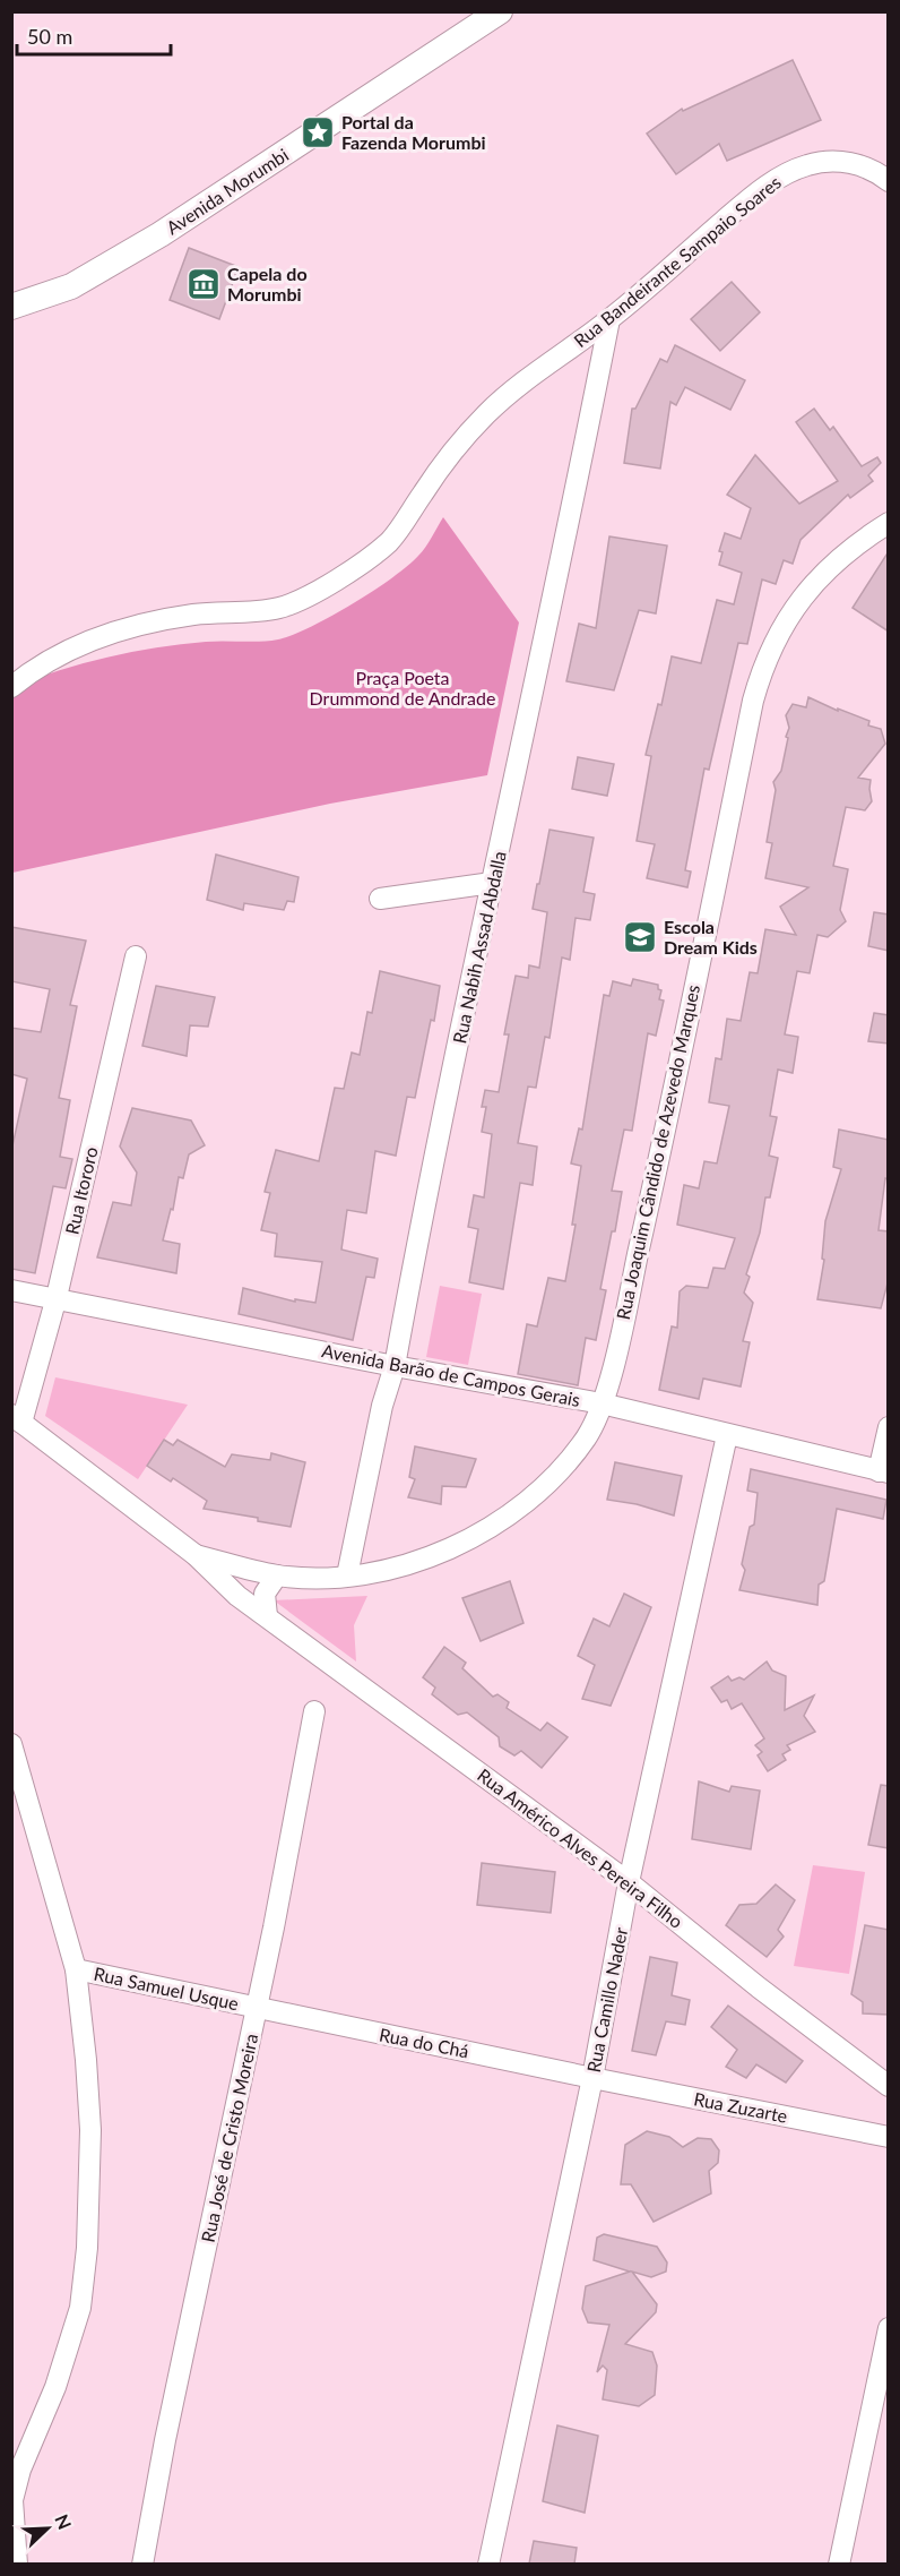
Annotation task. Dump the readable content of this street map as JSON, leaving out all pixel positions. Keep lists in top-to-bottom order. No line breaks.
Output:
{"streets":{"main road":["Avenida Morumbi"],"street":["Rua Bandeirante Sampaio Soares","Rua Nabih Assad Abdalla","Rua Joaquim Cândido de Azevedo Marques","Rua Itororo","Avenida Barão de Campos Gerais","Rua Américo Alves Pereira Filho","Rua Samuel Usque","Rua Camillo Nader","Rua do Chá","Rua Zuzarte","Rua José de Cristo Moreira"]},"crossings":[["Rua Bandeirante Sampaio Soares","Rua Nabih Assad Abdalla"],["Rua Nabih Assad Abdalla","Rua Joaquim Cândido de Azevedo Marques"],["Rua Nabih Assad Abdalla","Avenida Barão de Campos Gerais"],["Rua Joaquim Cândido de Azevedo Marques","Rua Itororo"],["Rua Joaquim Cândido de Azevedo Marques","Avenida Barão de Campos Gerais"],["Rua Joaquim Cândido de Azevedo Marques","Rua Américo Alves Pereira Filho"],["Rua Itororo","Avenida Barão de Campos Gerais"],["Avenida Barão de Campos Gerais","Rua Camillo Nader"],["Rua Américo Alves Pereira Filho","Rua Camillo Nader"],["Rua Samuel Usque","Rua do Chá"],["Rua Samuel Usque","Rua José de Cristo Moreira"],["Rua Camillo Nader","Rua do Chá"],["Rua Camillo Nader","Rua Zuzarte"],["Rua do Chá","Rua Zuzarte"],["Rua do Chá","Rua José de Cristo Moreira"]],"parks":["Praça Poeta Drummond de Andrade"],"places":{"place":["Portal da Fazenda Morumbi"],"museum":["Capela do Morumbi"],"school or university":["Escola Dream Kids"]},"scale_bar":"50 m","north":"top right"}
